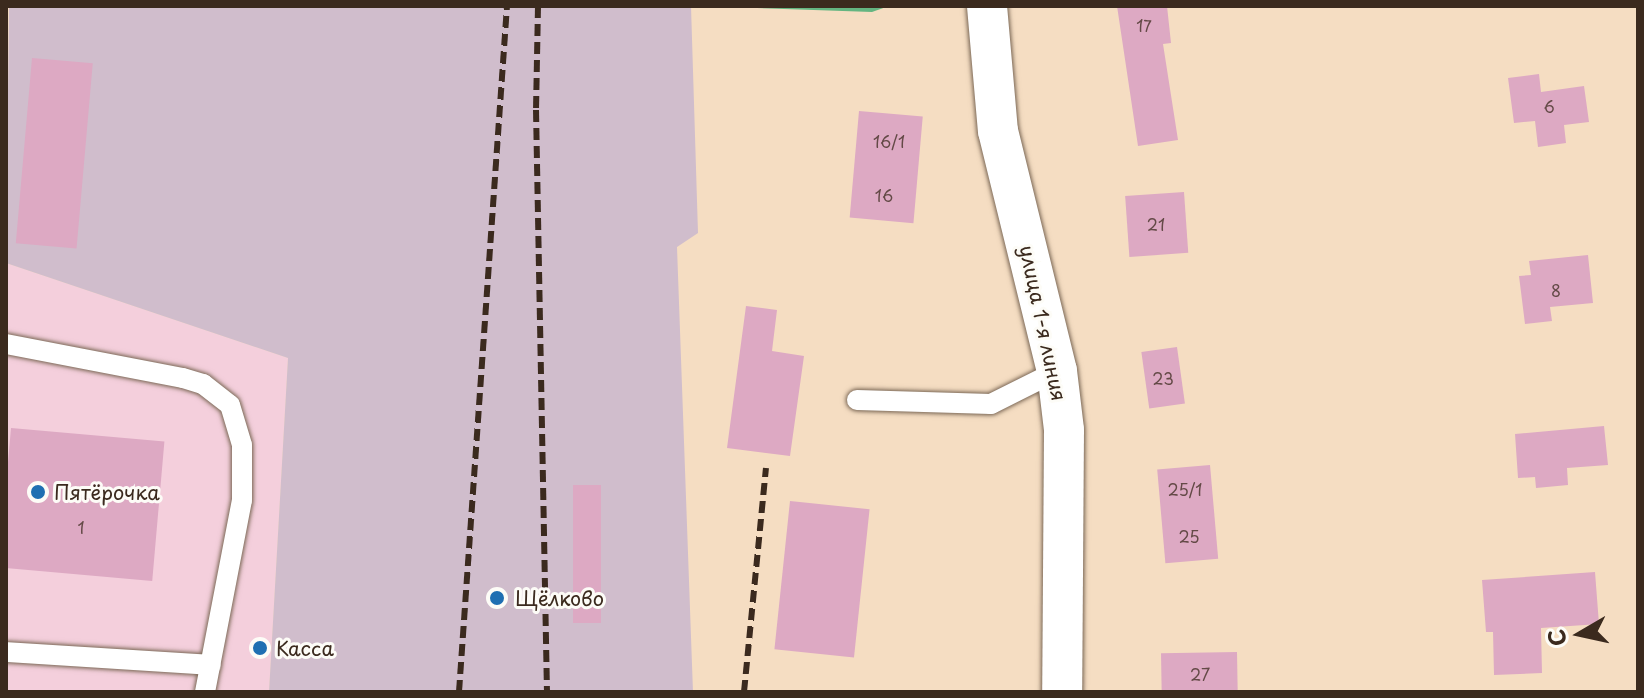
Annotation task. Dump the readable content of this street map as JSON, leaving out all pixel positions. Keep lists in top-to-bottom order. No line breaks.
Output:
{"streets":{"street":["улица 1-я линия"]},"places":["Пятёрочка","Щёлково","Касса"],"house_numbers":["17","6","16/1","16","21","8","23","25/1","1","25","27"],"north":"left"}
